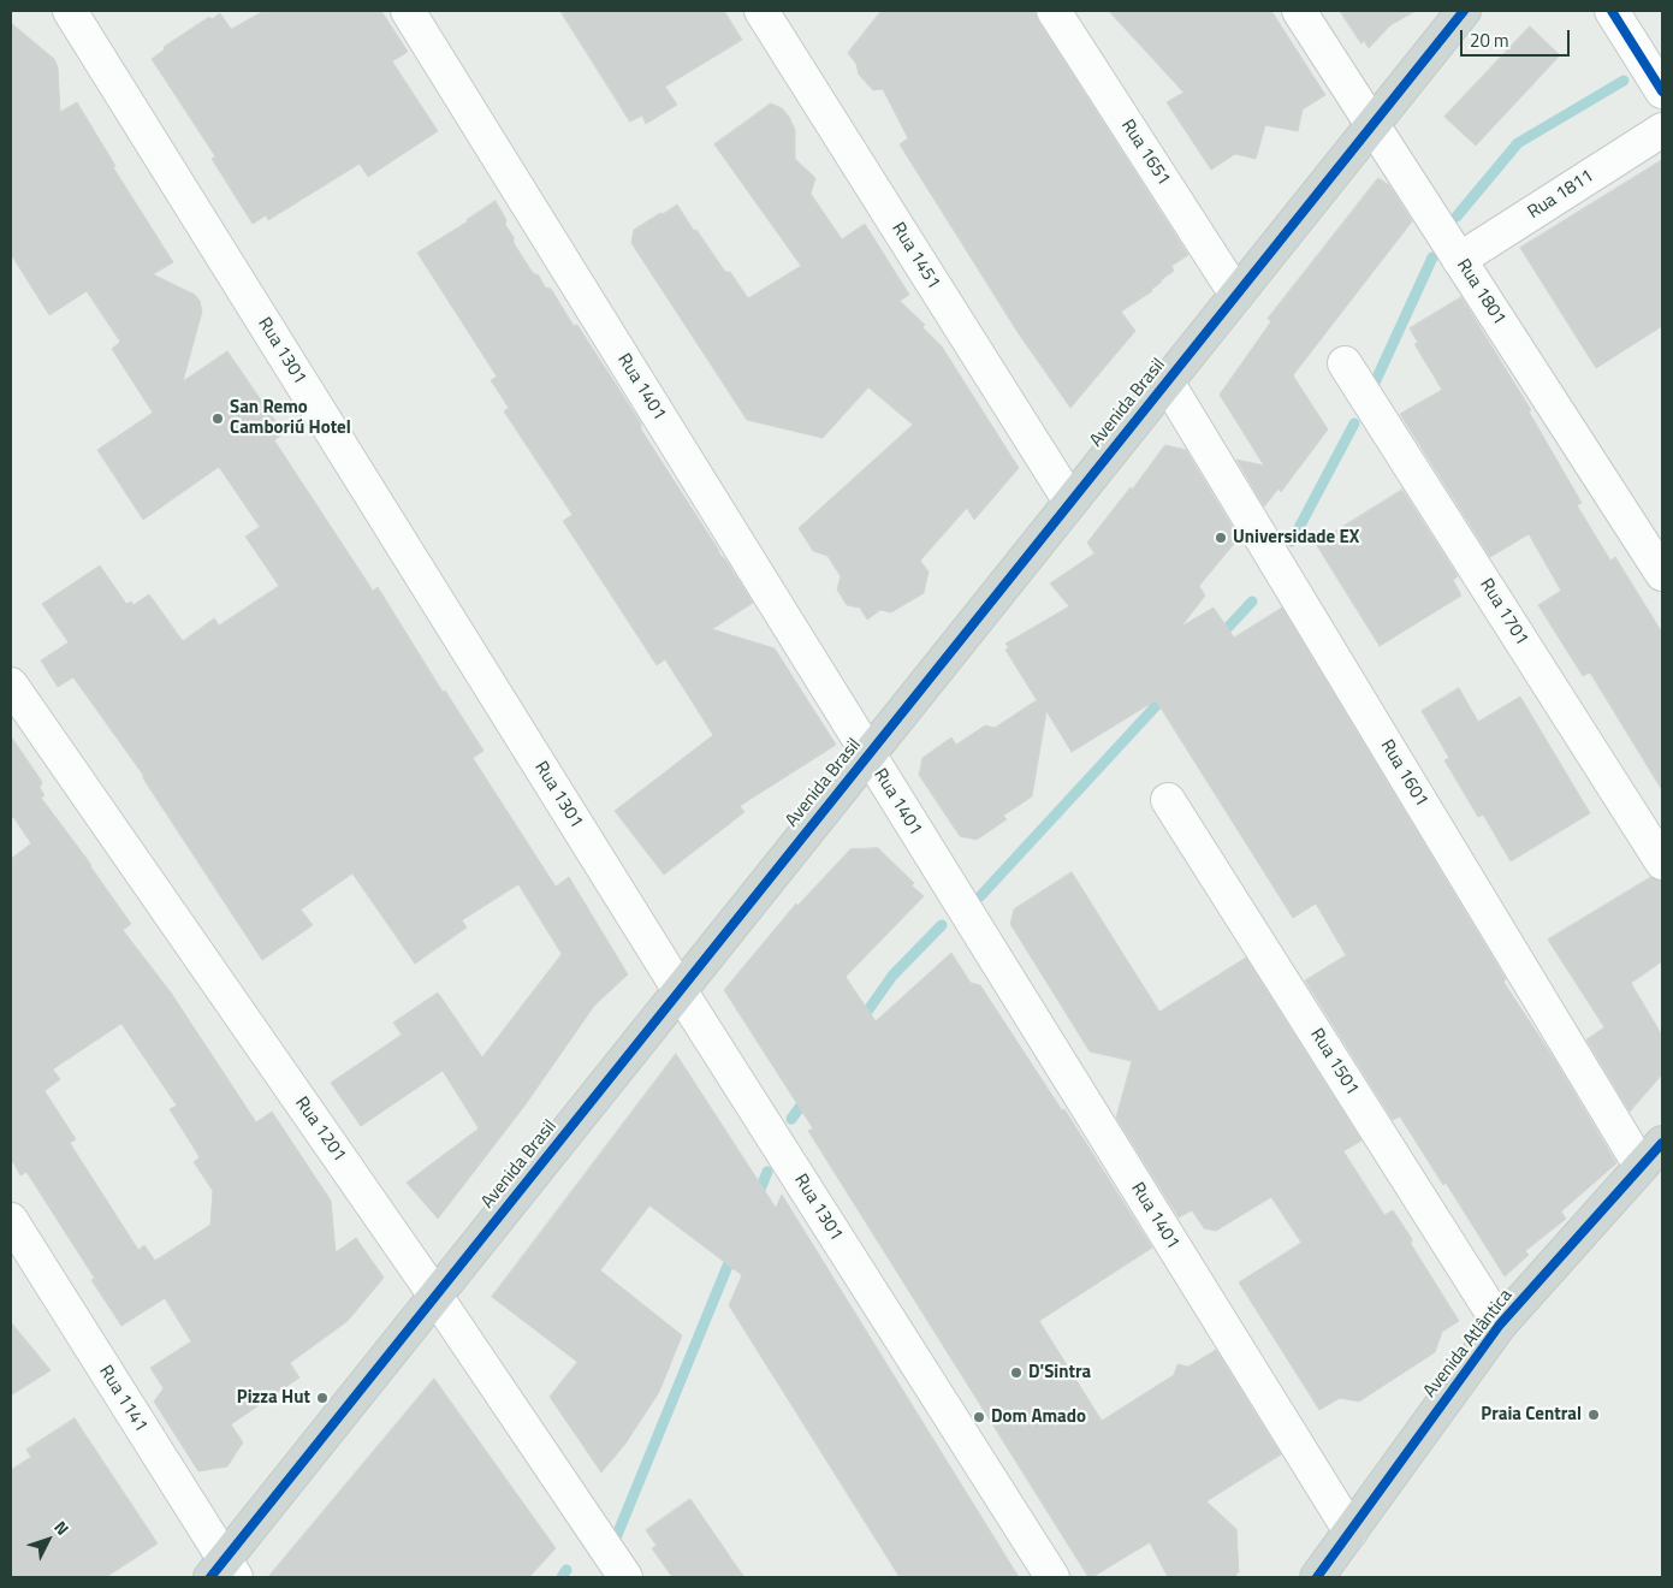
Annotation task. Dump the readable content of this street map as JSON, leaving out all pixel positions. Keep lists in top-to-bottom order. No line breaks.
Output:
{"streets":{"main road":["Avenida Brasil","Avenida Atlântica"],"street":["Rua 1651","Rua 1811","Rua 1451","Rua 1801","Rua 1301","Rua 1401","Rua 1701","Rua 1601","Rua 1501","Rua 1201","Rua 1141"]},"crossings":[["Rua 1651","Avenida Brasil"],["Rua 1811","Rua 1801"],["Rua 1451","Avenida Brasil"],["Rua 1801","Avenida Brasil"],["Rua 1301","Avenida Brasil"],["Rua 1401","Avenida Brasil"],["Rua 1401","Avenida Atlântica"],["Avenida Brasil","Rua 1601"],["Avenida Brasil","Rua 1201"],["Avenida Brasil","Rua 1141"],["Rua 1601","Avenida Atlântica"],["Rua 1501","Avenida Atlântica"]],"places":["San Remo Camboriú Hotel","Universidade EX","D'Sintra","Pizza Hut","Praia Central","Dom Amado"],"scale_bar":"20 m","north":"top right"}
